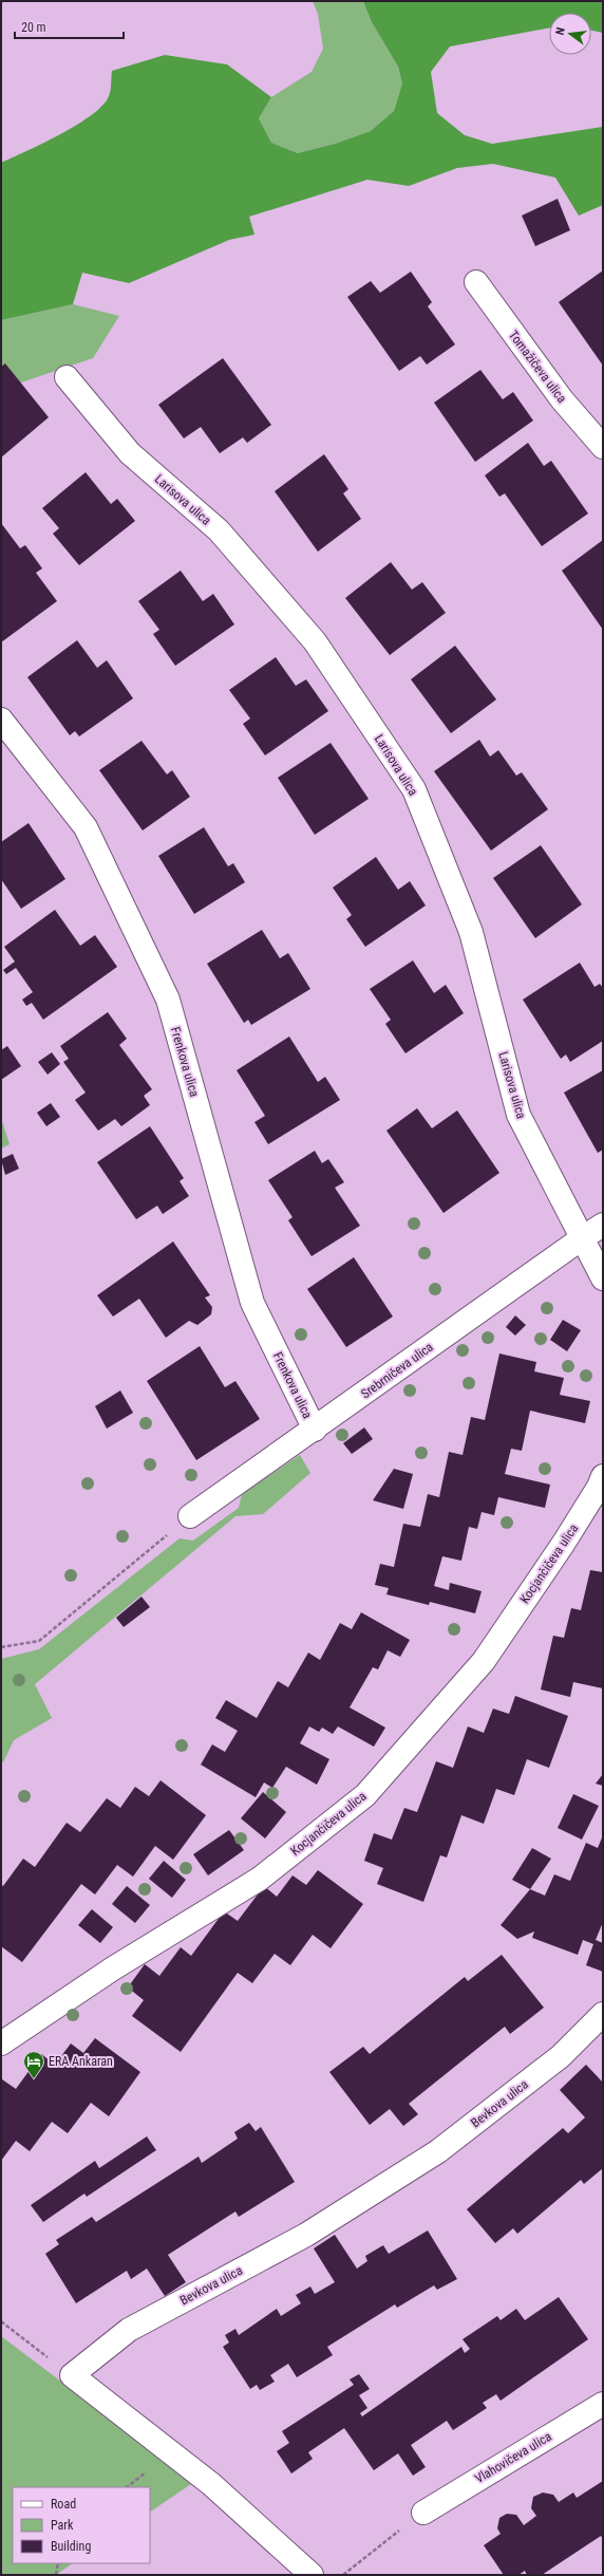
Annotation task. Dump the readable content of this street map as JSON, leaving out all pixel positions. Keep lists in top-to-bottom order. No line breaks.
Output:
{"streets":{"street":["Tomažičeva ulica","Larisova ulica","Frenkova ulica","Srebrničeva ulica","Kocjančičeva ulica","Bevkova ulica","Vlahovičeva ulica"]},"crossings":[["Larisova ulica","Srebrničeva ulica"],["Frenkova ulica","Srebrničeva ulica"]],"places":{"hotel":["ERA Ankaran"]},"legend":["Road","Park","Building"],"scale_bar":"20 m","north":"left"}
